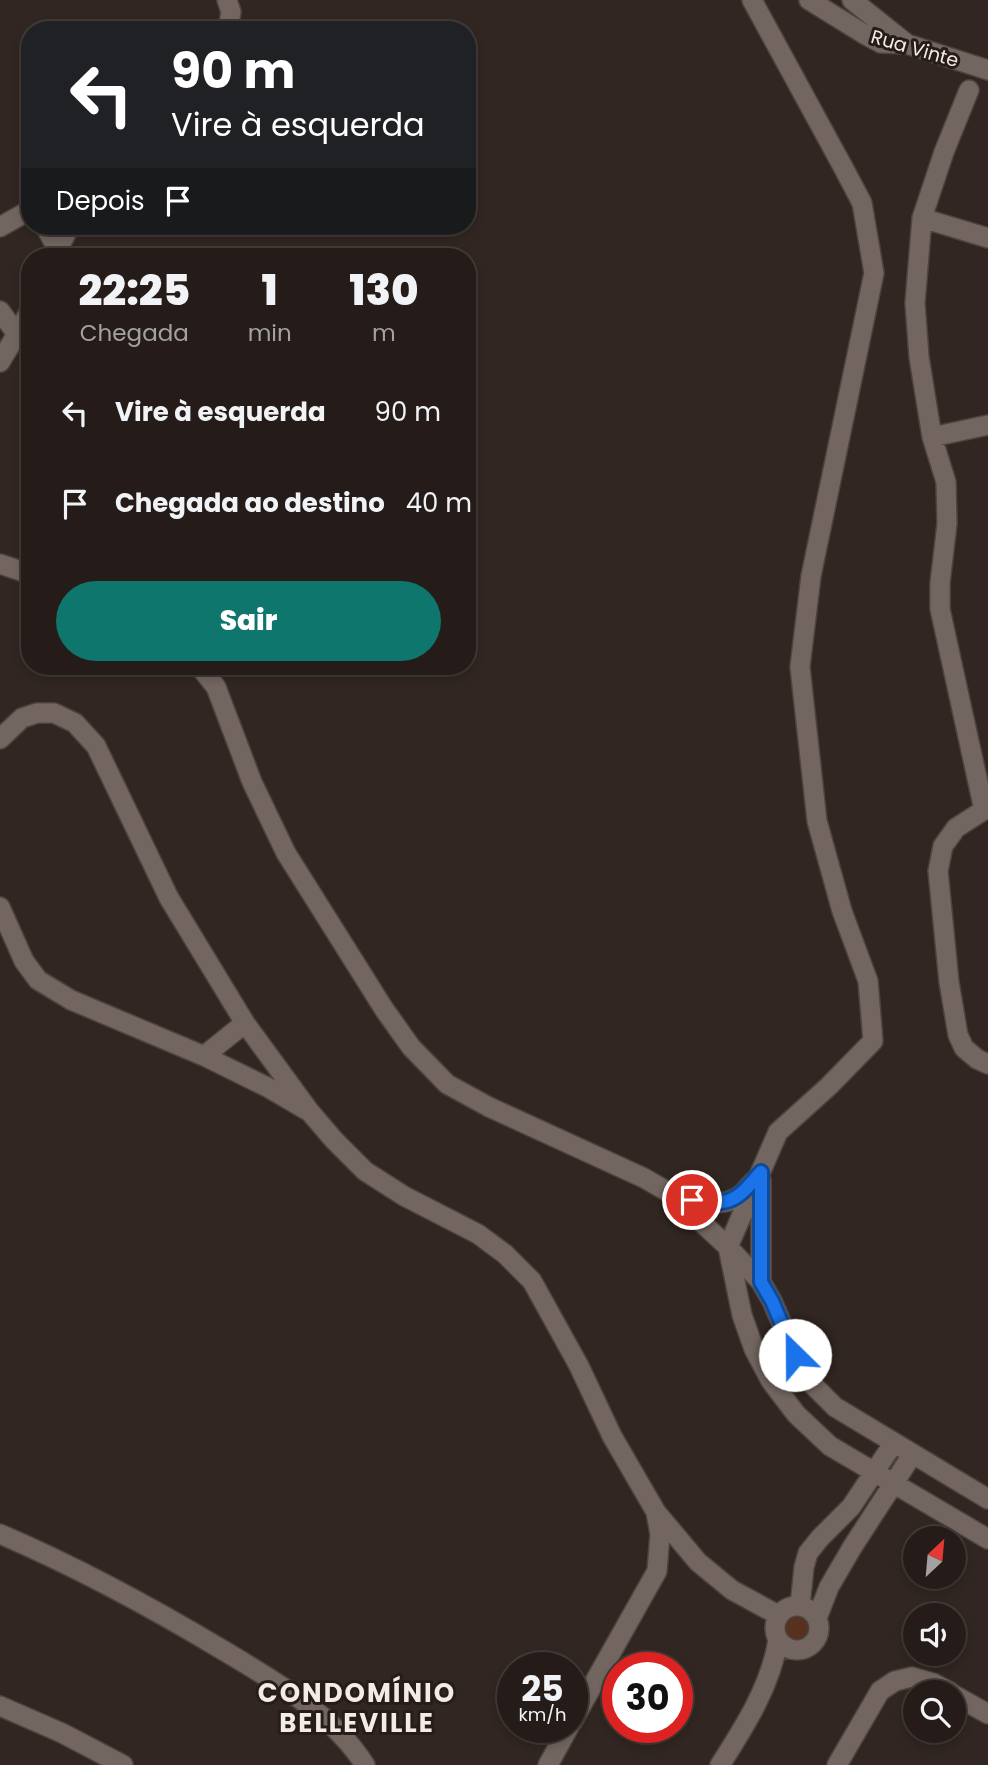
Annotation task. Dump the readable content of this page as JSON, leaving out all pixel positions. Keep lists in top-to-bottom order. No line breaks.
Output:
{"streets":{"street":["Rua Vinte"]},"districts":["CONDOMÍNIO BELLEVILLE"],"north":"top right","page":{"turn":["90 m","Vire à esquerda"],"then":"Depois","eta":["22:25","Chegada","1","min","130","m"],"list":[{"name":"Vire à esquerda","value":"90 m"},{"name":"Chegada ao destino","value":"40 m"}],"buttons":"Sair","speed":"25 km/h","limit":"30"}}
